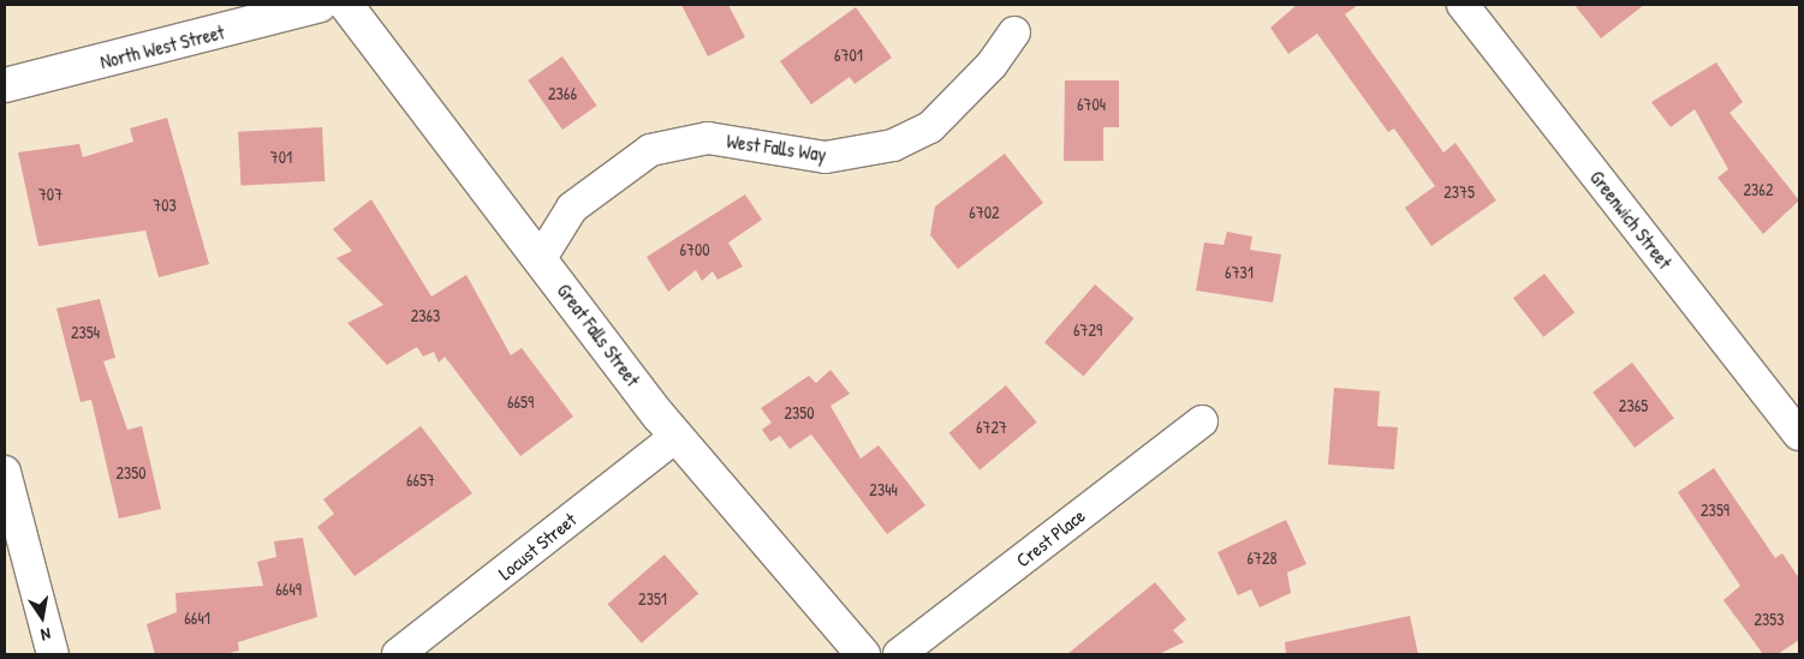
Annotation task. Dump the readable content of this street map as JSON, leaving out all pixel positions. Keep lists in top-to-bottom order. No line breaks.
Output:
{"streets":{"main road":["North West Street","Great Falls Street"],"street":["West Falls Way","Greenwich Street","Crest Place","Locust Street"]},"crossings":[["West Falls Way","Great Falls Street"],["Great Falls Street","Locust Street"]],"house_numbers":["6701","2366","6704","701","2362","2375","707","703","6702","6700","6731","2363","6729","2354","6659","2365","2350","6727","2350","6657","2344","2359","6728","6649","2351","6641","2353"],"north":"bottom"}
